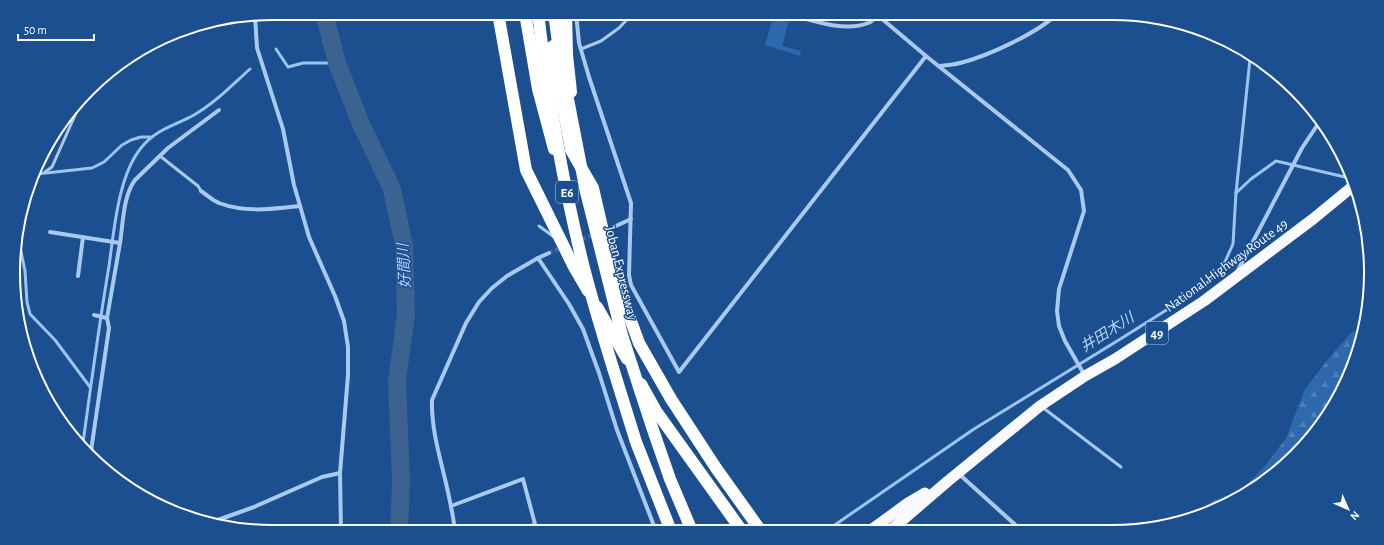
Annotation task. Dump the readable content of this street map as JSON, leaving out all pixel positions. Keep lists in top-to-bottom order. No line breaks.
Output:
{"streets":{"highway":["E6","National Highway Route 49","Joban Expressway","49"]},"water":["好間川","井田木川"],"scale_bar":"50 m","north":"bottom right"}
